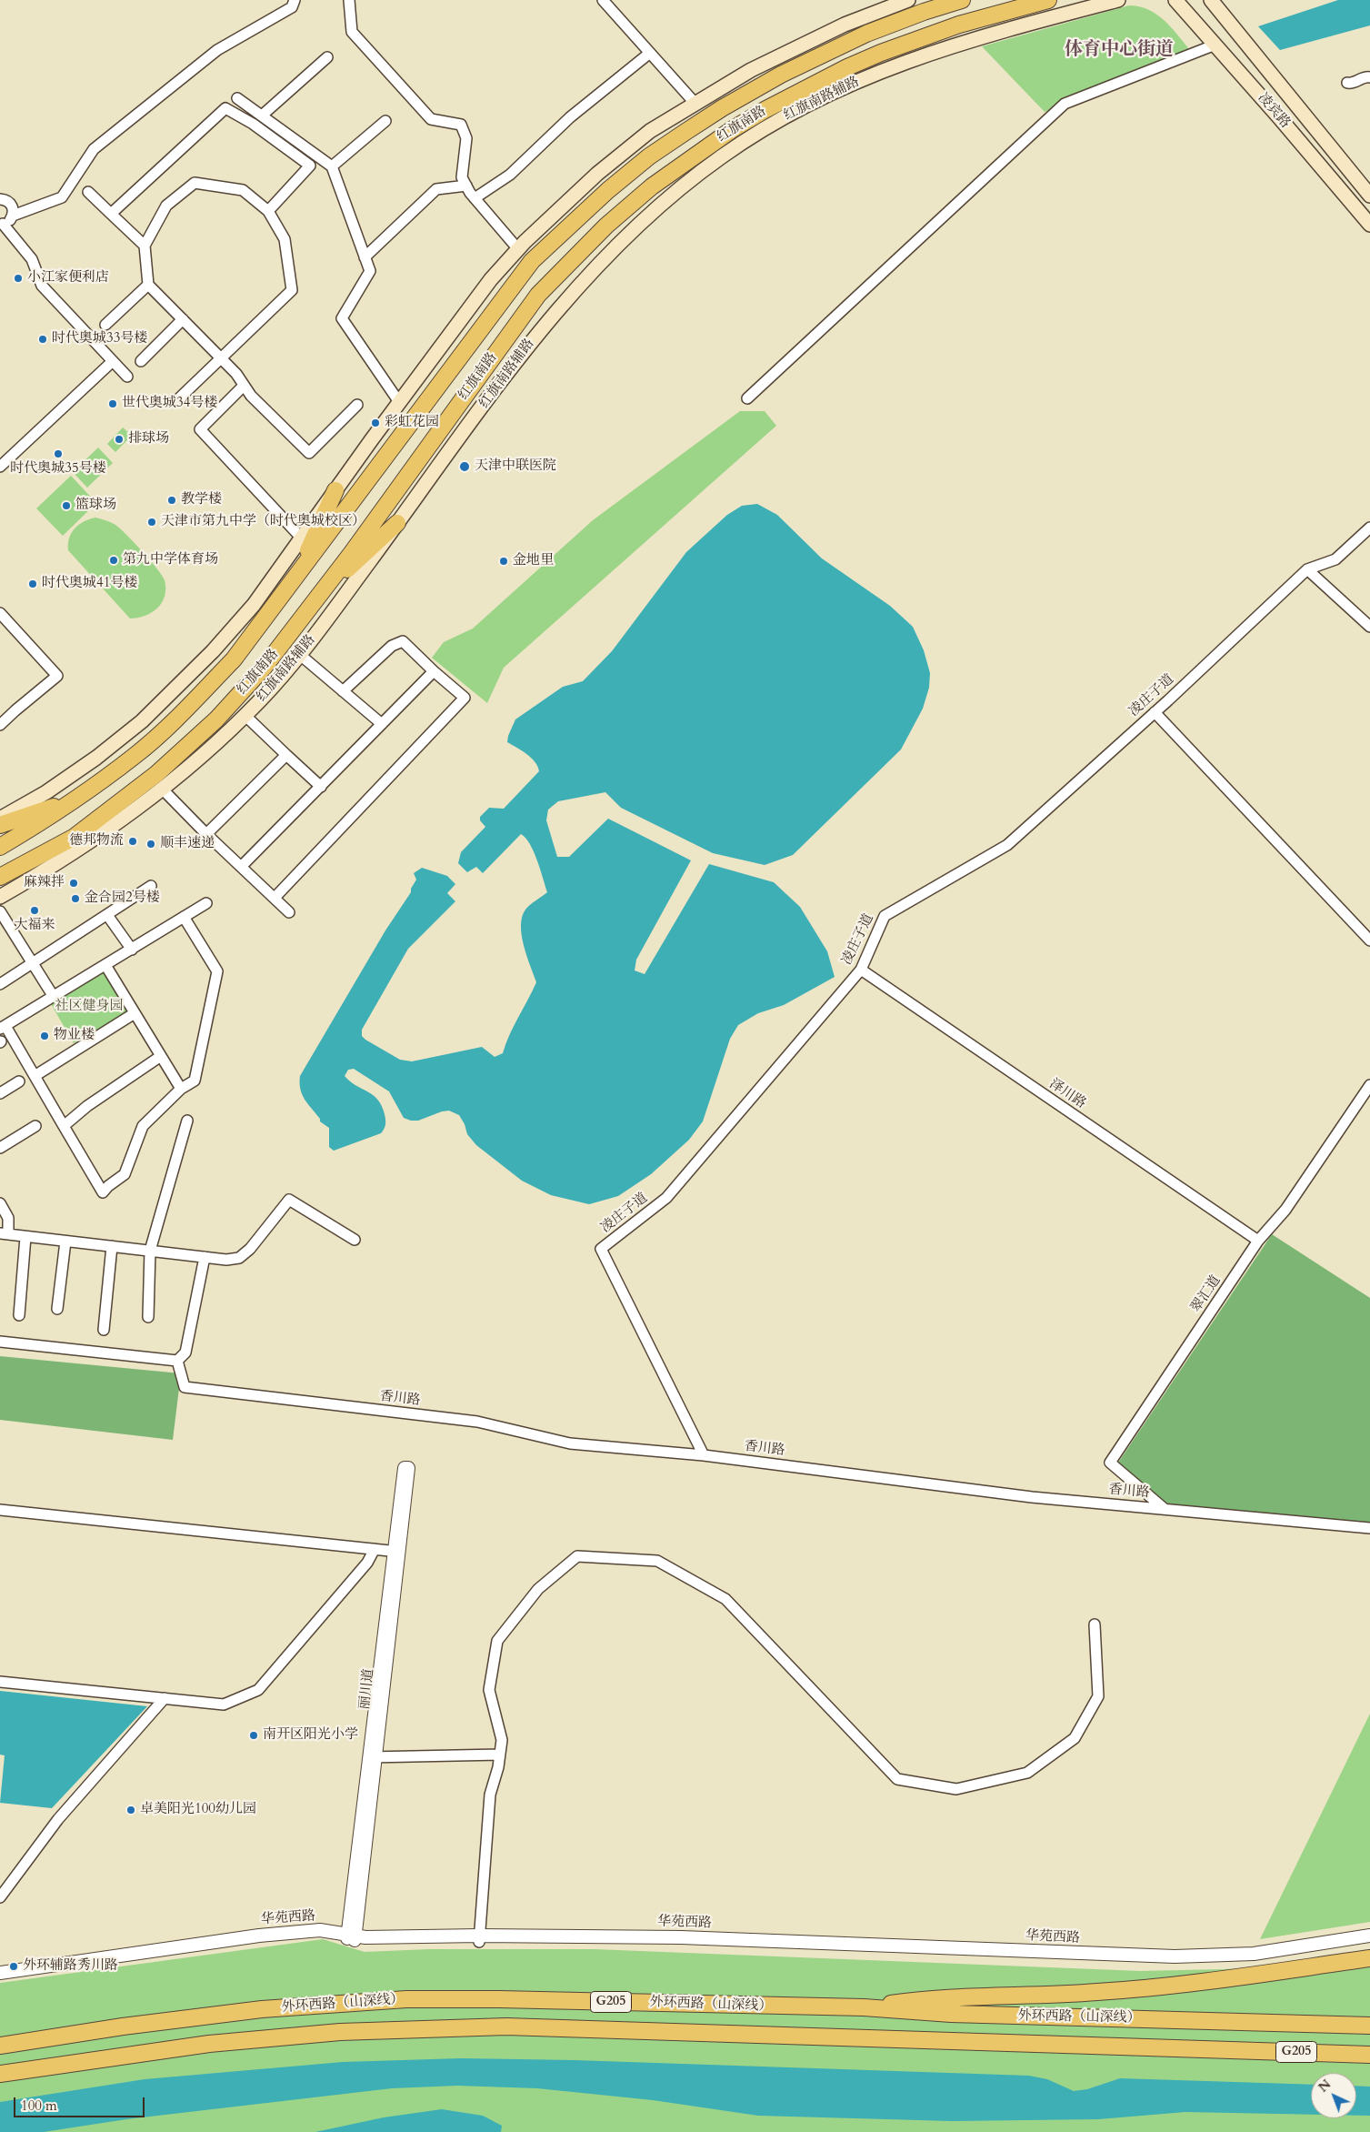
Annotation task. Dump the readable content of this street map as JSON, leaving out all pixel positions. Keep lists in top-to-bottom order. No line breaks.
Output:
{"streets":{"highway":["红旗南路","G205","外环西路（山深线）"],"main road":["红旗南路辅路","凌宾路"],"street":["凌庄子道","泽川路","翠汇道","香川路","丽川道","华苑西路"]},"crossings":[["凌庄子道","泽川路"],["凌庄子道","香川路"],["泽川路","翠汇道"],["翠汇道","香川路"],["丽川道","华苑西路"]],"districts":["体育中心街道"],"parks":["社区健身园"],"places":["小江家便利店","时代奥城33号楼","世代奥城34号楼","彩虹花园","排球场","时代奥城35号楼","天津中联医院","教学楼","篮球场","天津市第九中学（时代奥城校区）","第九中学体育场","金地里","时代奥城41号楼","德邦物流","顺丰速递","麻辣拌","金合园2号楼","大福来","物业楼","南开区阳光小学","卓美阳光100幼儿园","外环辅路秀川路"],"scale_bar":"100 m","north":"top left"}
